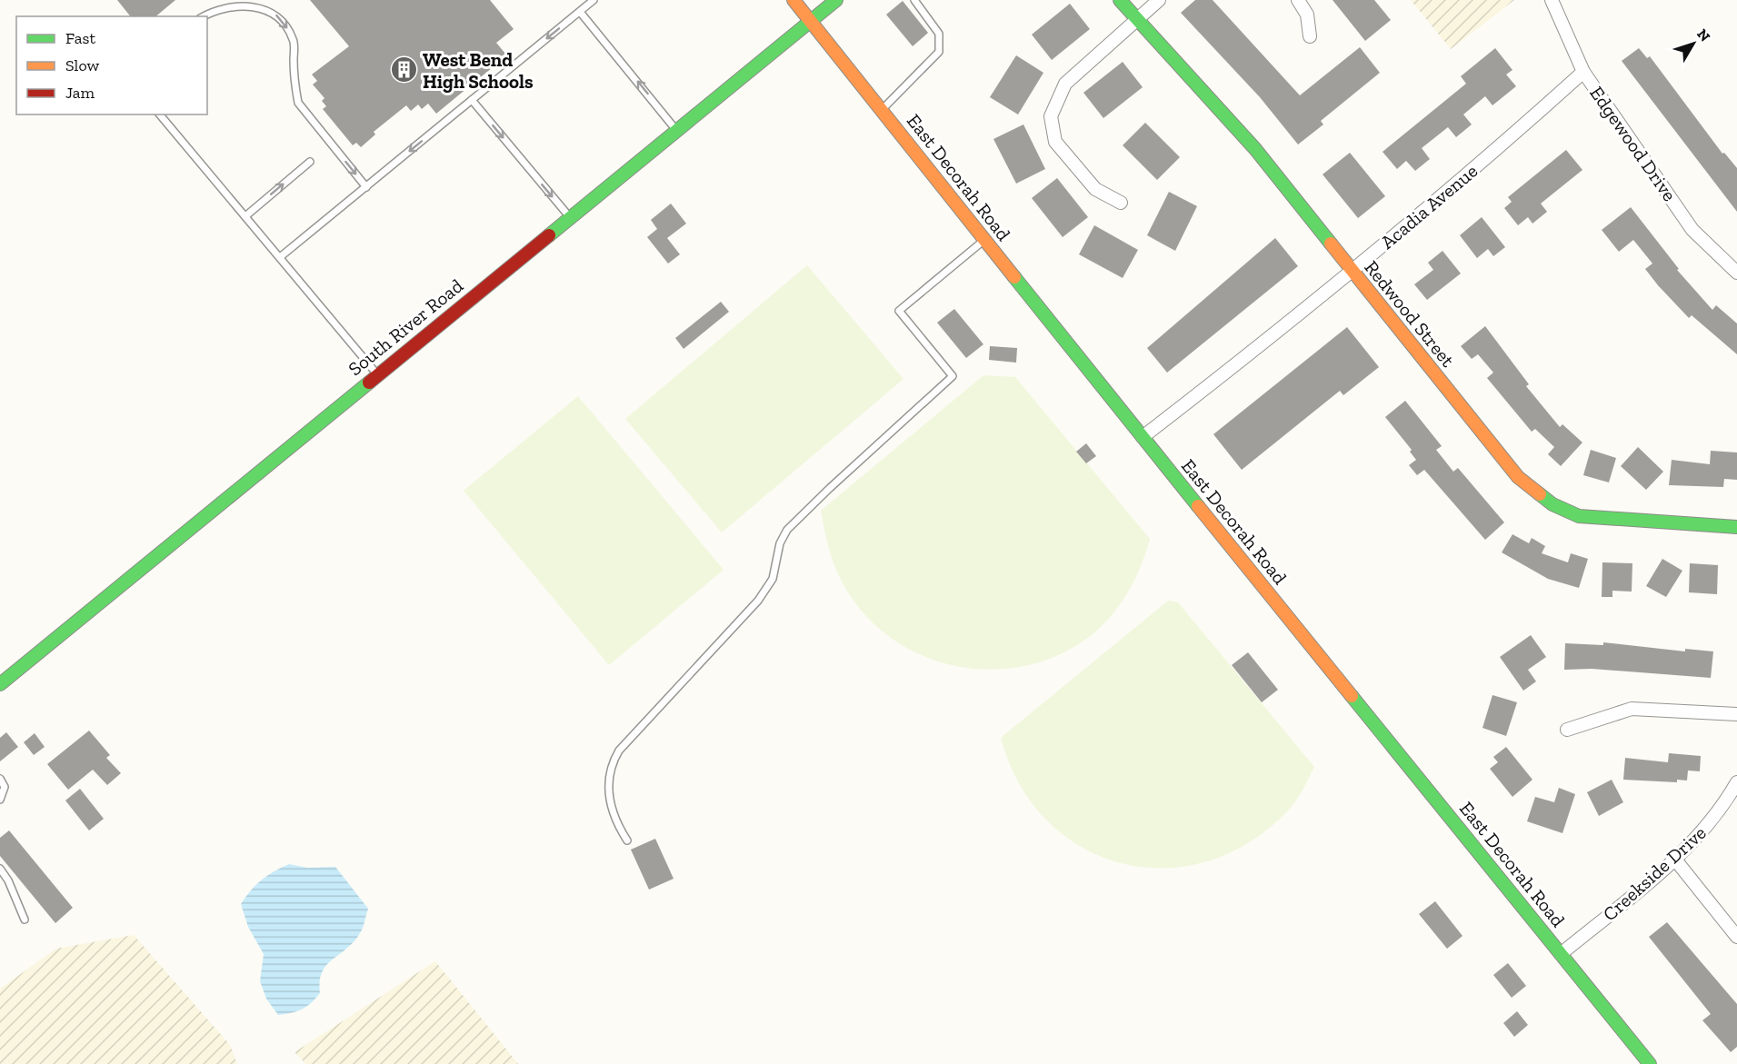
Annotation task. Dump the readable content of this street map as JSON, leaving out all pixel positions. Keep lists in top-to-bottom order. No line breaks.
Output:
{"streets":{"street":["Edgewood Drive","East Decorah Road","Acadia Avenue","Redwood Street","South River Road","Creekside Drive"]},"crossings":[["Edgewood Drive","Acadia Avenue"],["East Decorah Road","Acadia Avenue"],["East Decorah Road","South River Road"],["East Decorah Road","Creekside Drive"],["Acadia Avenue","Redwood Street"]],"places":{"building":["West Bend High Schools"]},"legend":["Fast","Slow","Jam"],"north":"top right"}
